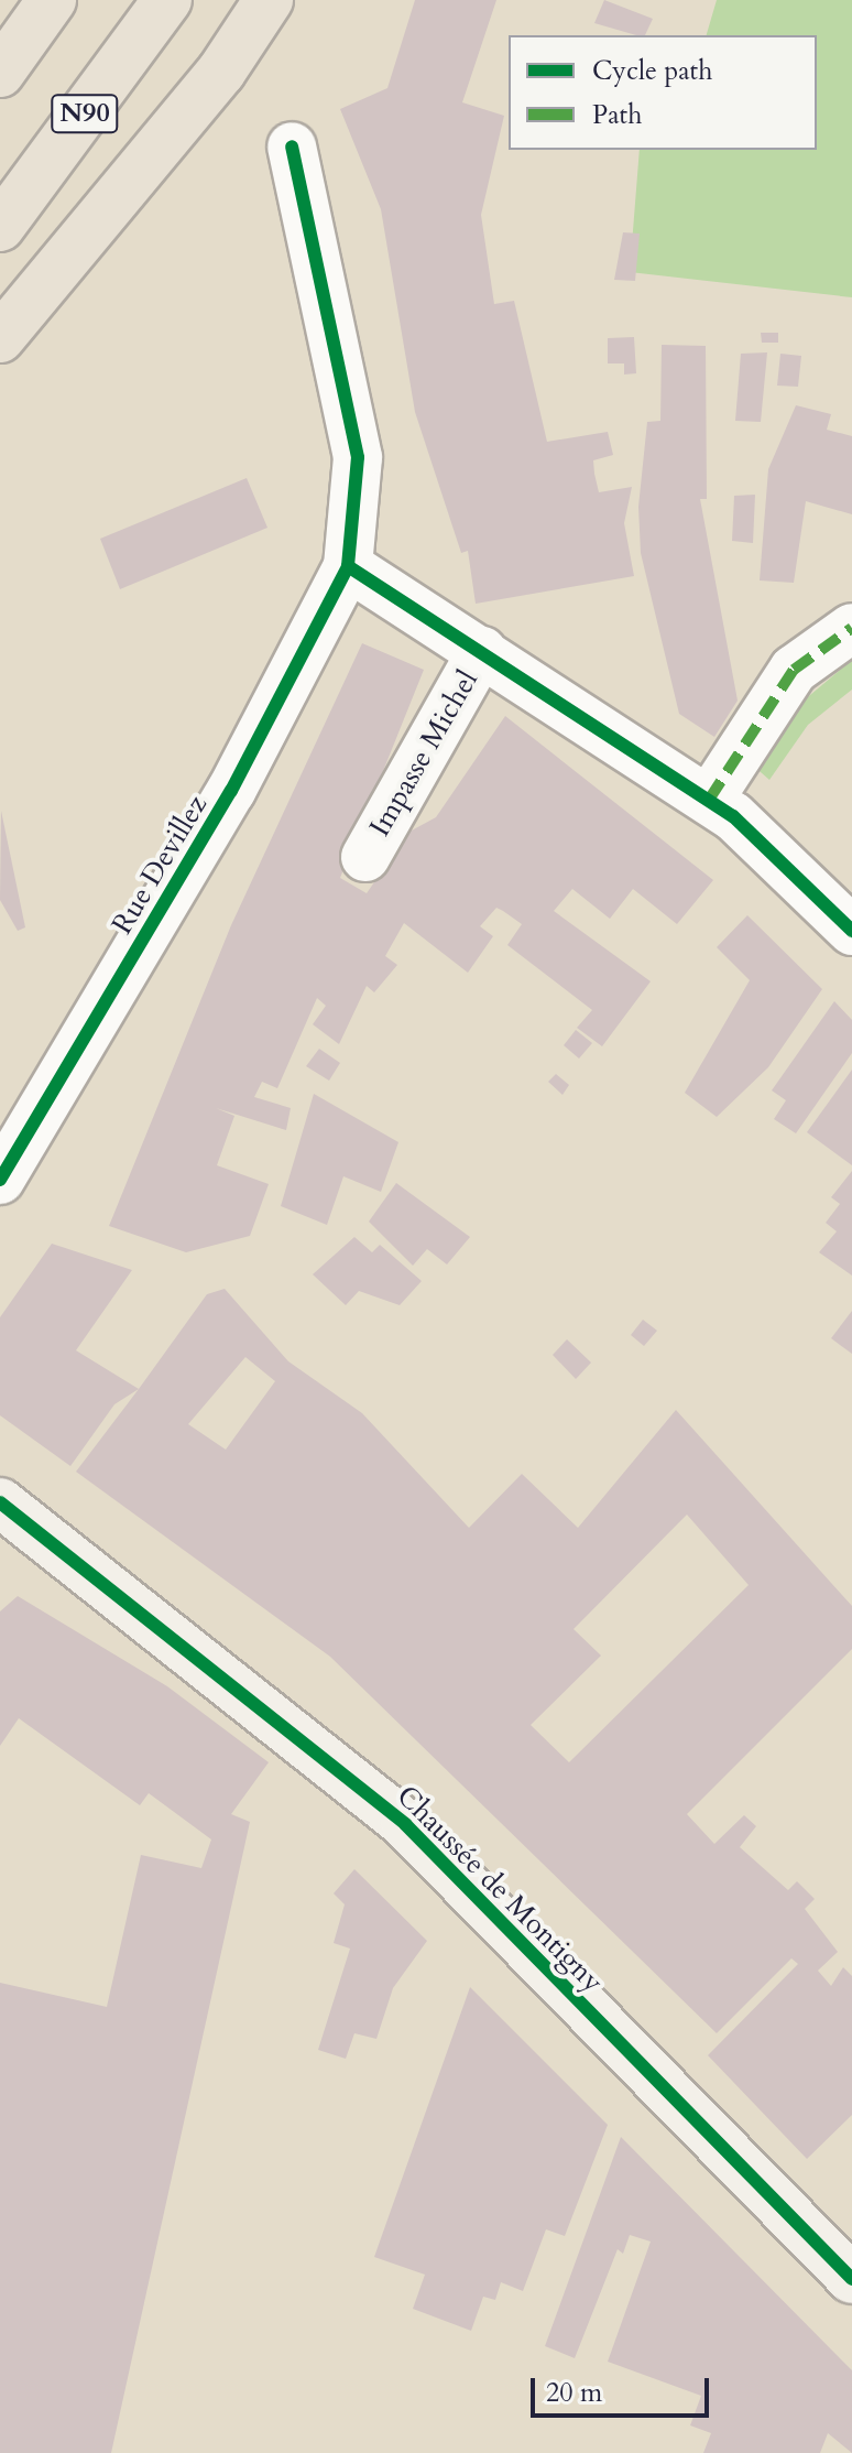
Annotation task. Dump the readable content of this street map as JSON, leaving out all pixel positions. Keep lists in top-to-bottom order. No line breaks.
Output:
{"streets":{"highway":["N90"],"main road":["Chaussée de Montigny"],"street":["Impasse Michel","Rue Devillez"]},"legend":["Cycle path","Path"],"scale_bar":"20 m"}
